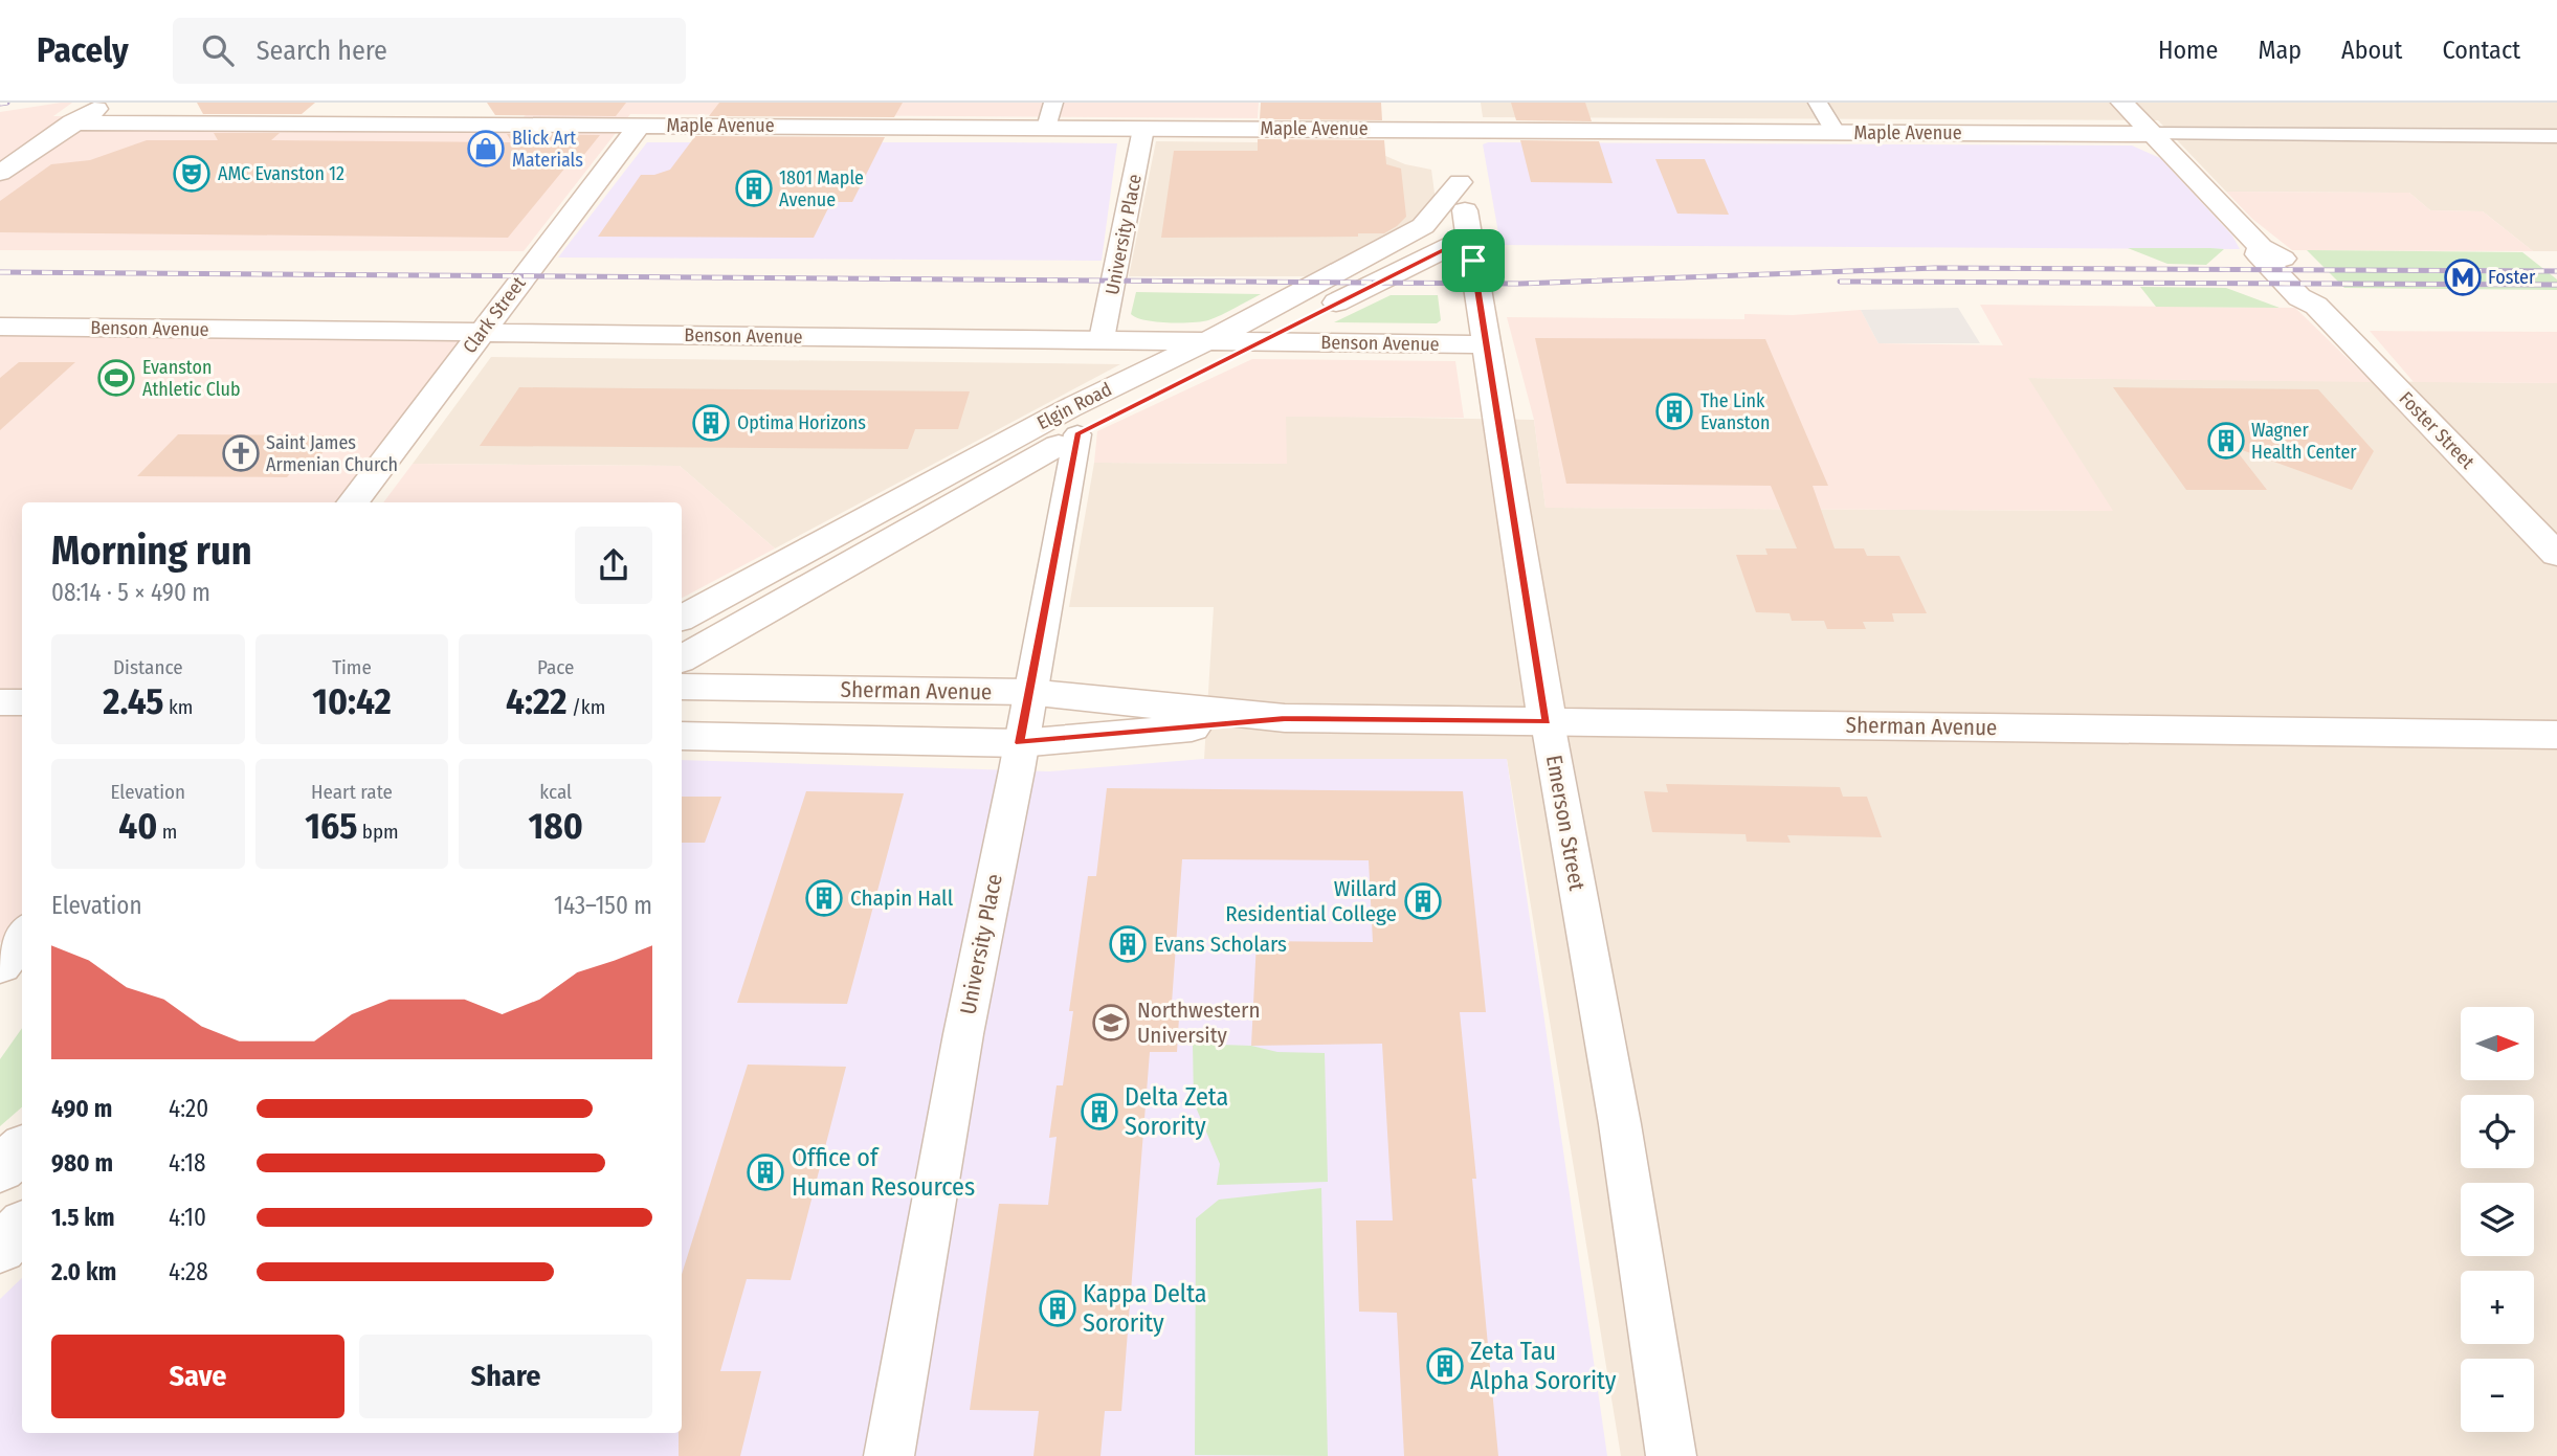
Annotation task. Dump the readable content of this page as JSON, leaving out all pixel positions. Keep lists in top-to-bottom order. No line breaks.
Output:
{"streets":{"street":["Maple Avenue","University Place","Clark Street","Benson Avenue","Elgin Road","Foster Street","Sherman Avenue","Emerson Street"]},"crossings":[["Maple Avenue","University Place"],["Maple Avenue","Clark Street"],["Maple Avenue","Foster Street"],["Maple Avenue","Emerson Street"],["University Place","Benson Avenue"],["University Place","Elgin Road"],["University Place","Sherman Avenue"],["Clark Street","Benson Avenue"],["Benson Avenue","Elgin Road"],["Benson Avenue","Emerson Street"],["Elgin Road","Emerson Street"],["Sherman Avenue","Emerson Street"]],"places":{"shop":["Blick Art Materials"],"theatre":["AMC Evanston 12"],"building":["1801 Maple Avenue","The Link Evanston","Optima Horizons","Wagner Health Center","Chapin Hall","Willard Residential College","Evans Scholars","Delta Zeta Sorority","Office of Human Resources","Kappa Delta Sorority","Zeta Tau Alpha Sorority"],"metro station":["Foster"],"sports":["Evanston Athletic Club"],"church":["Saint James Armenian Church"],"school or university":["Northwestern University"]},"north":"right","page":{"header":"Pacely","search":"Search here","nav":["Home","Map","About","Contact"],"heading":["Morning run","08:14 · 5 × 490 m"],"stats":[["Distance","2.45 km"],["Time","10:42"],["Pace","4:22 /km"],["Elevation","40 m"],["Heart rate","165 bpm"],["kcal","180"]],"chart":["Elevation","143–150 m"],"map_buttons":["+","−"],"list":[{"name":"490 m","note":"4:20"},{"name":"980 m","note":"4:18"},{"name":"1.5 km","note":"4:10"},{"name":"2.0 km","note":"4:28"}],"buttons":["Save","Share"]}}
